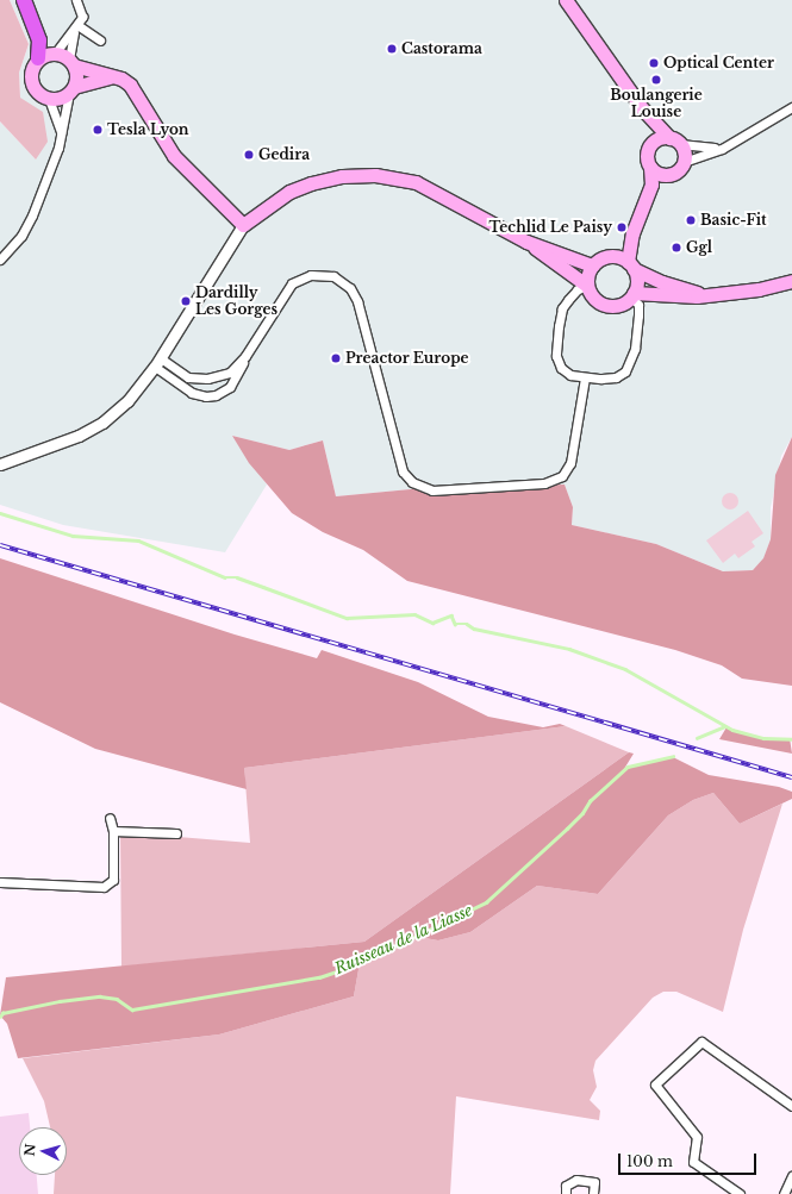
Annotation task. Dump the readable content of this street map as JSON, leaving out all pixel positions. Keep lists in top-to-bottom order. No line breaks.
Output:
{"water":["Ruisseau de la Liasse"],"places":["Castorama","Optical Center","Boulangerie Louise","Tesla Lyon","Gedira","Basic-Fit","Techlid Le Paisy","Ggl","Dardilly Les Gorges","Preactor Europe"],"scale_bar":"100 m","north":"left"}
